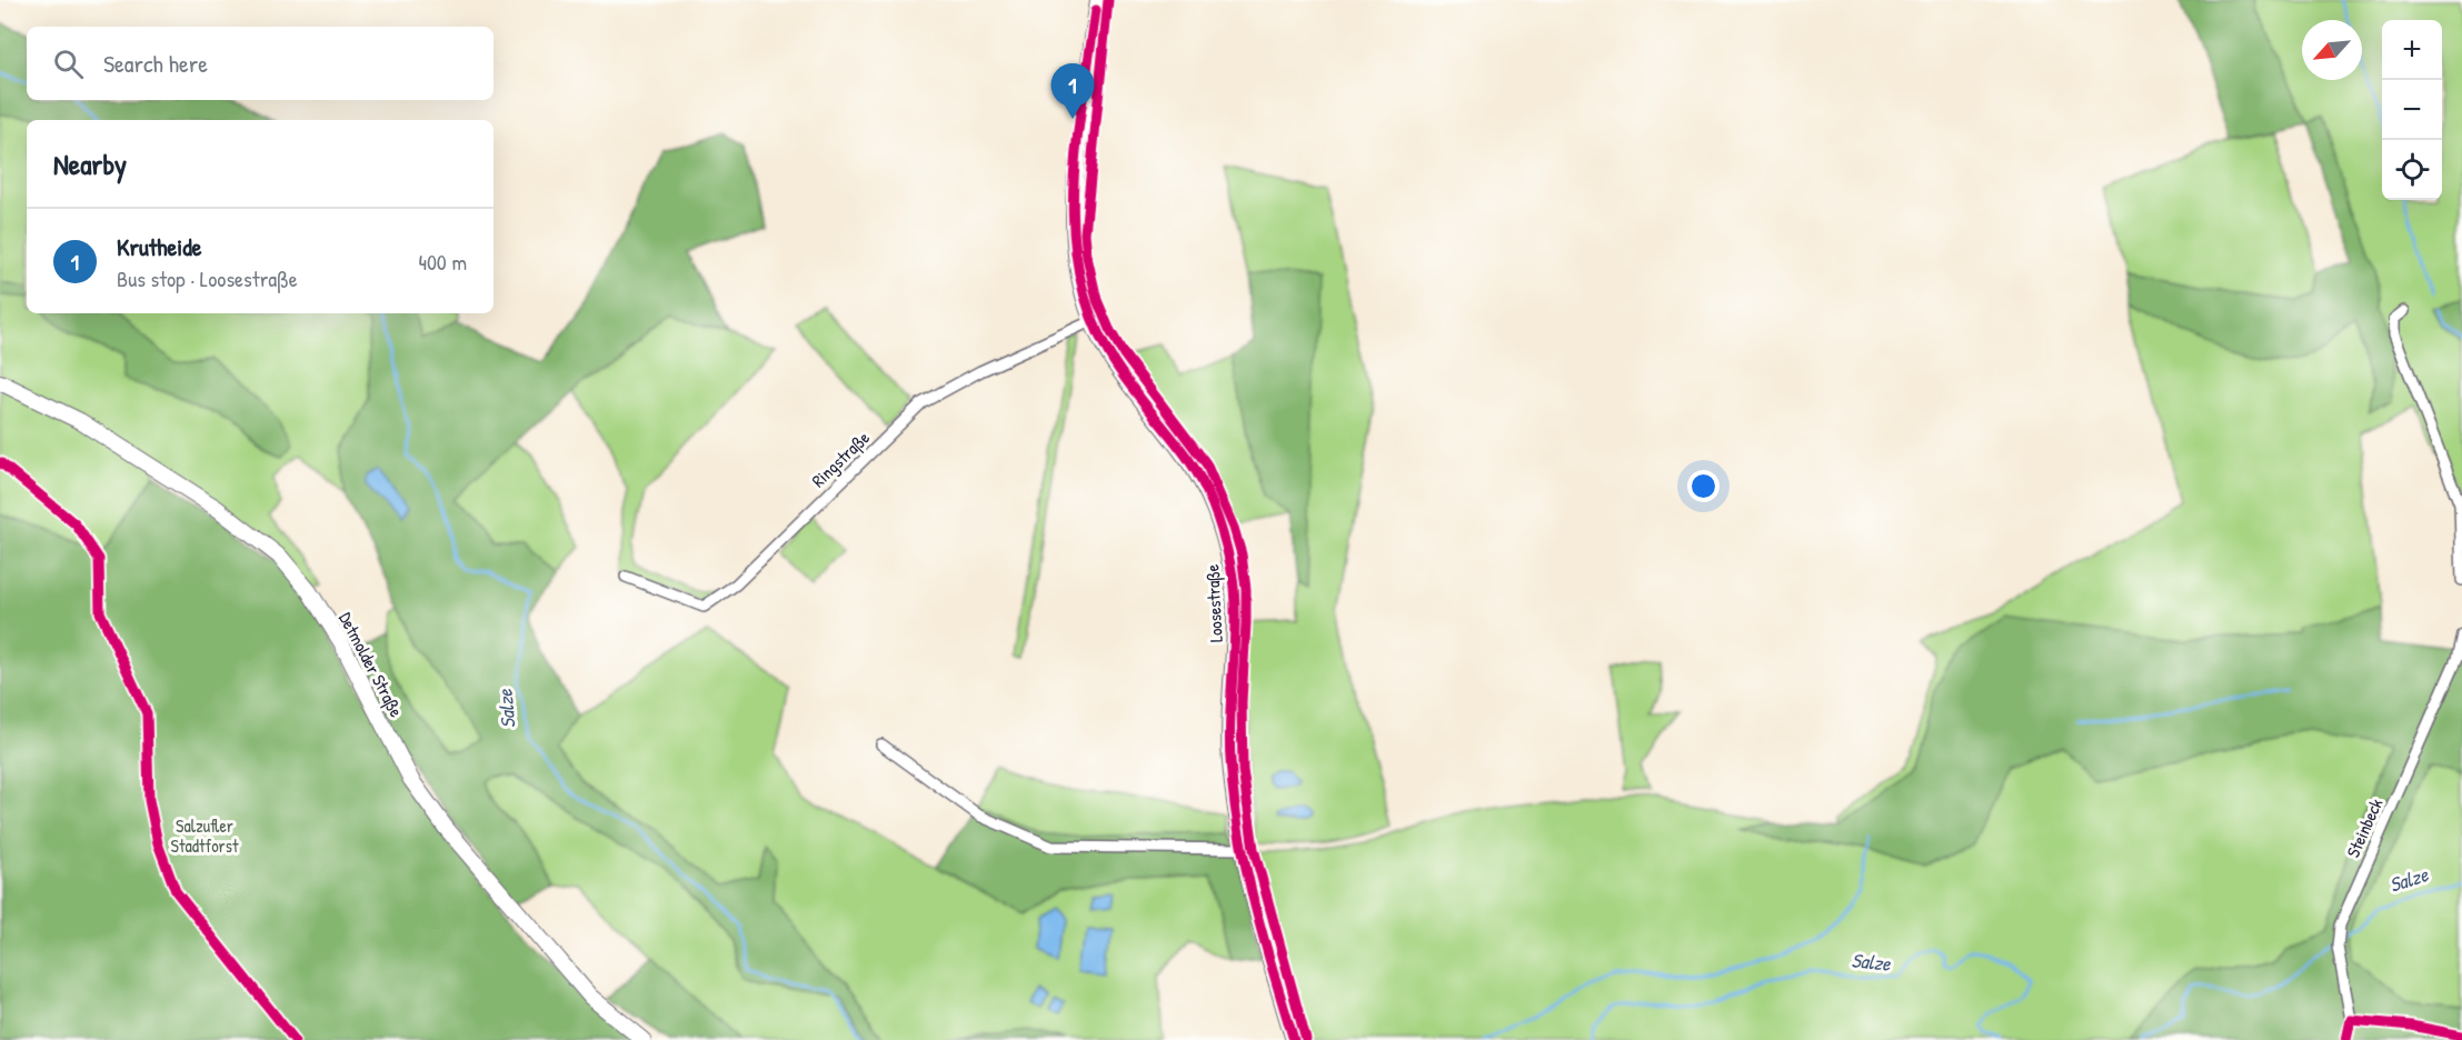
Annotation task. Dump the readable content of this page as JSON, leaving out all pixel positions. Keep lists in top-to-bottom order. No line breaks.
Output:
{"streets":{"street":["Ringstraße","Loosestraße","Detmolder Straße","Steinbeck"]},"crossings":[["Ringstraße","Loosestraße"]],"water":["Salze"],"parks":["Salzufler Stadtforst"],"north":"bottom left","page":{"map_buttons":["+","−"],"search":"Search here","pins":"1","heading":"Nearby","list":[{"mark":"1","name":"Krutheide","note":"Bus stop · Loosestraße","value":"400 m"}]}}
